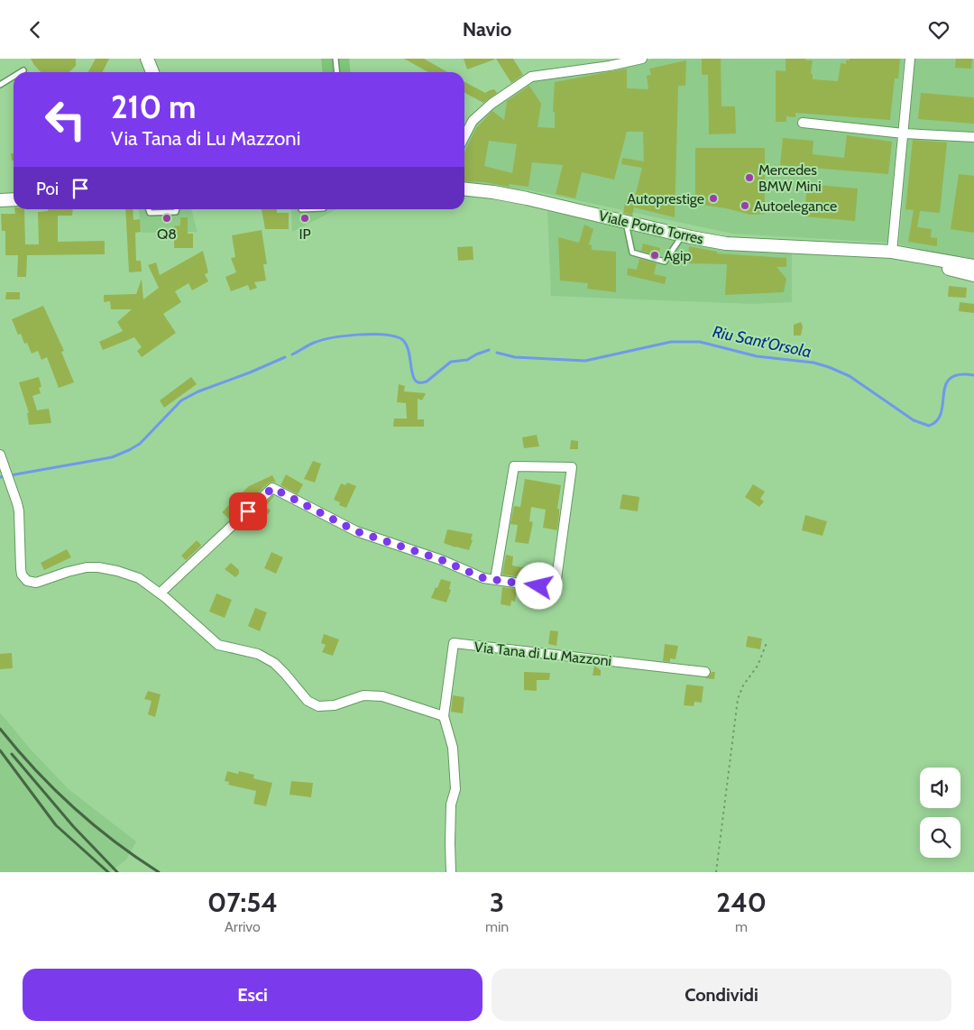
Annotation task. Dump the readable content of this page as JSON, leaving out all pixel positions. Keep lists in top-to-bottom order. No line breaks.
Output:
{"streets":{"main road":["Viale Porto Torres"],"street":["Via Tana di Lu Mazzoni"]},"water":["Riu Sant'Orsola"],"places":["Mercedes BMW Mini","Autoprestige","Autoelegance","Q8","IP","Agip"],"page":{"header":"Navio","turn":["210 m","Via Tana di Lu Mazzoni"],"then":"Poi","eta":["07:54","Arrivo","3","min","240","m"],"buttons":["Esci","Condividi"]}}
